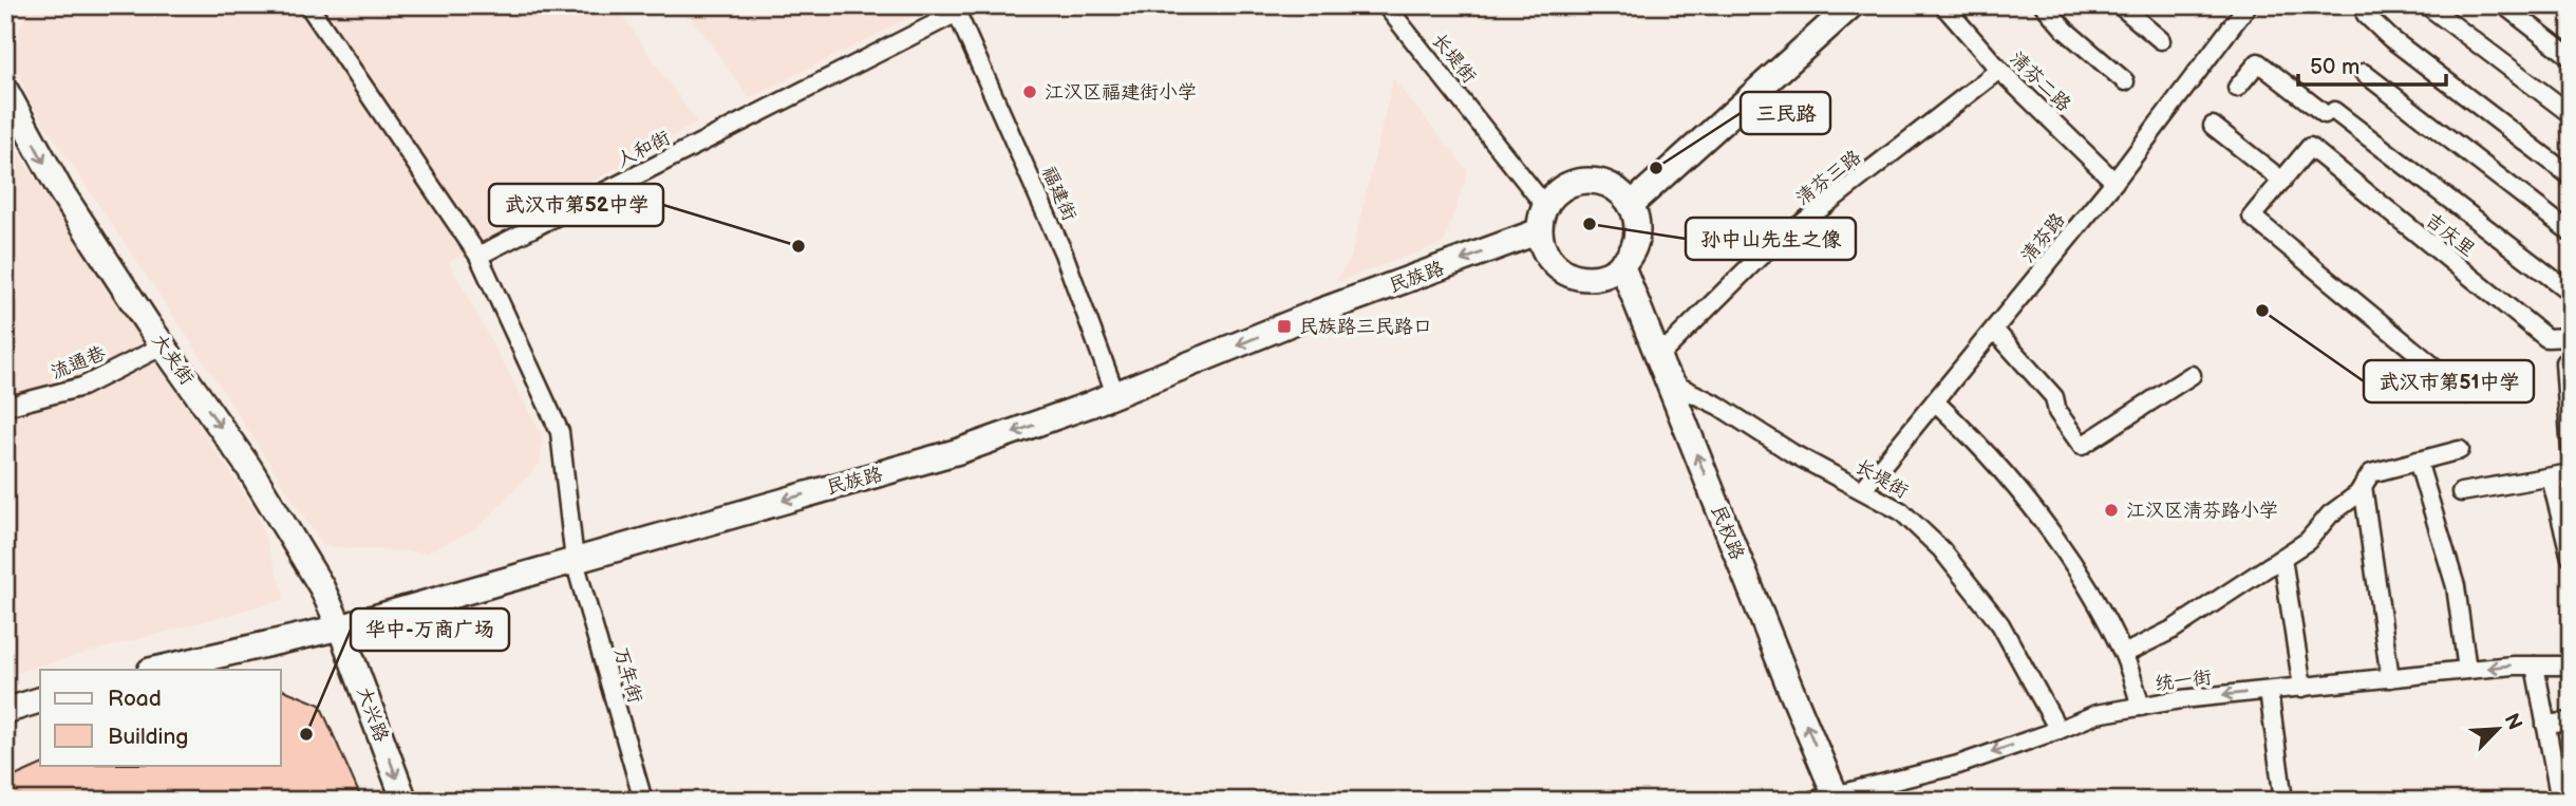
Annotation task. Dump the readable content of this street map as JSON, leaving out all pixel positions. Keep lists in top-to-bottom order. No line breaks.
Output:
{"streets":{"street":["长堤街","清芬二路","人和街","清芬三路","福建街","吉庆里","清芬路","民族路","大夹街","流通巷","民权路","万年街","统一街","大兴路"]},"crossings":[["长堤街","清芬三路"],["长堤街","清芬路"],["长堤街","民族路"],["长堤街","民权路"],["长堤街","统一街"],["清芬二路","清芬三路"],["清芬二路","清芬路"],["人和街","福建街"],["清芬三路","民权路"],["福建街","民族路"],["民族路","大夹街"],["民族路","民权路"],["民族路","万年街"],["民族路","大兴路"],["大夹街","流通巷"],["大夹街","大兴路"],["民权路","统一街"]],"one_way":["民族路","大夹街","民权路","大兴路"],"places":{"other":["江汉区福建街小学","三民路","孙中山先生之像","武汉市第52中学","武汉市第51中学","江汉区清芬路小学","华中-万商广场"],"transit":["民族路三民路口"]},"legend":["Road","Building"],"scale_bar":"50 m","north":"top right"}
